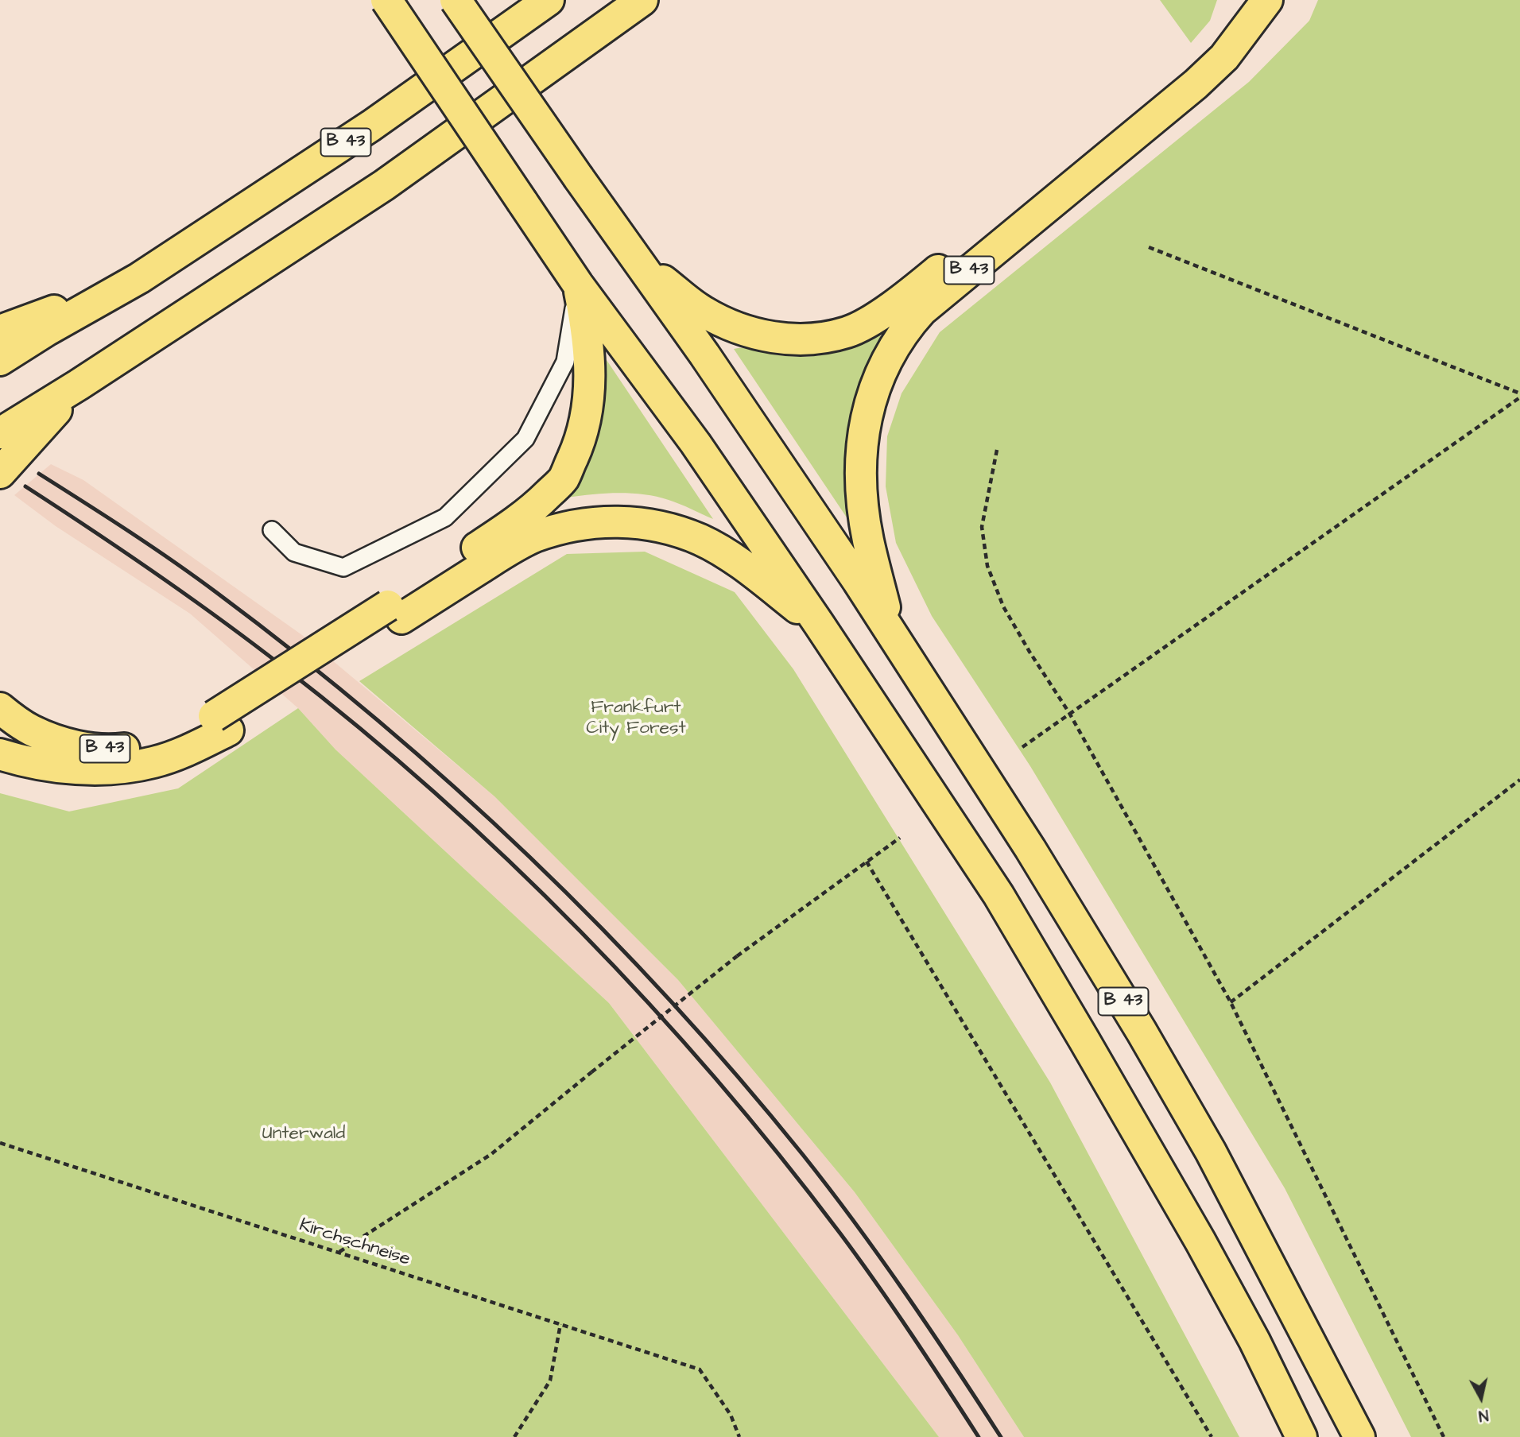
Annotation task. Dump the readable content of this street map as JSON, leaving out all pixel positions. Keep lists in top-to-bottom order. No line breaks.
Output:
{"streets":{"highway":["B 43"],"path":["Kirchschneise"]},"parks":["Frankfurt City Forest","Unterwald"],"north":"bottom"}
